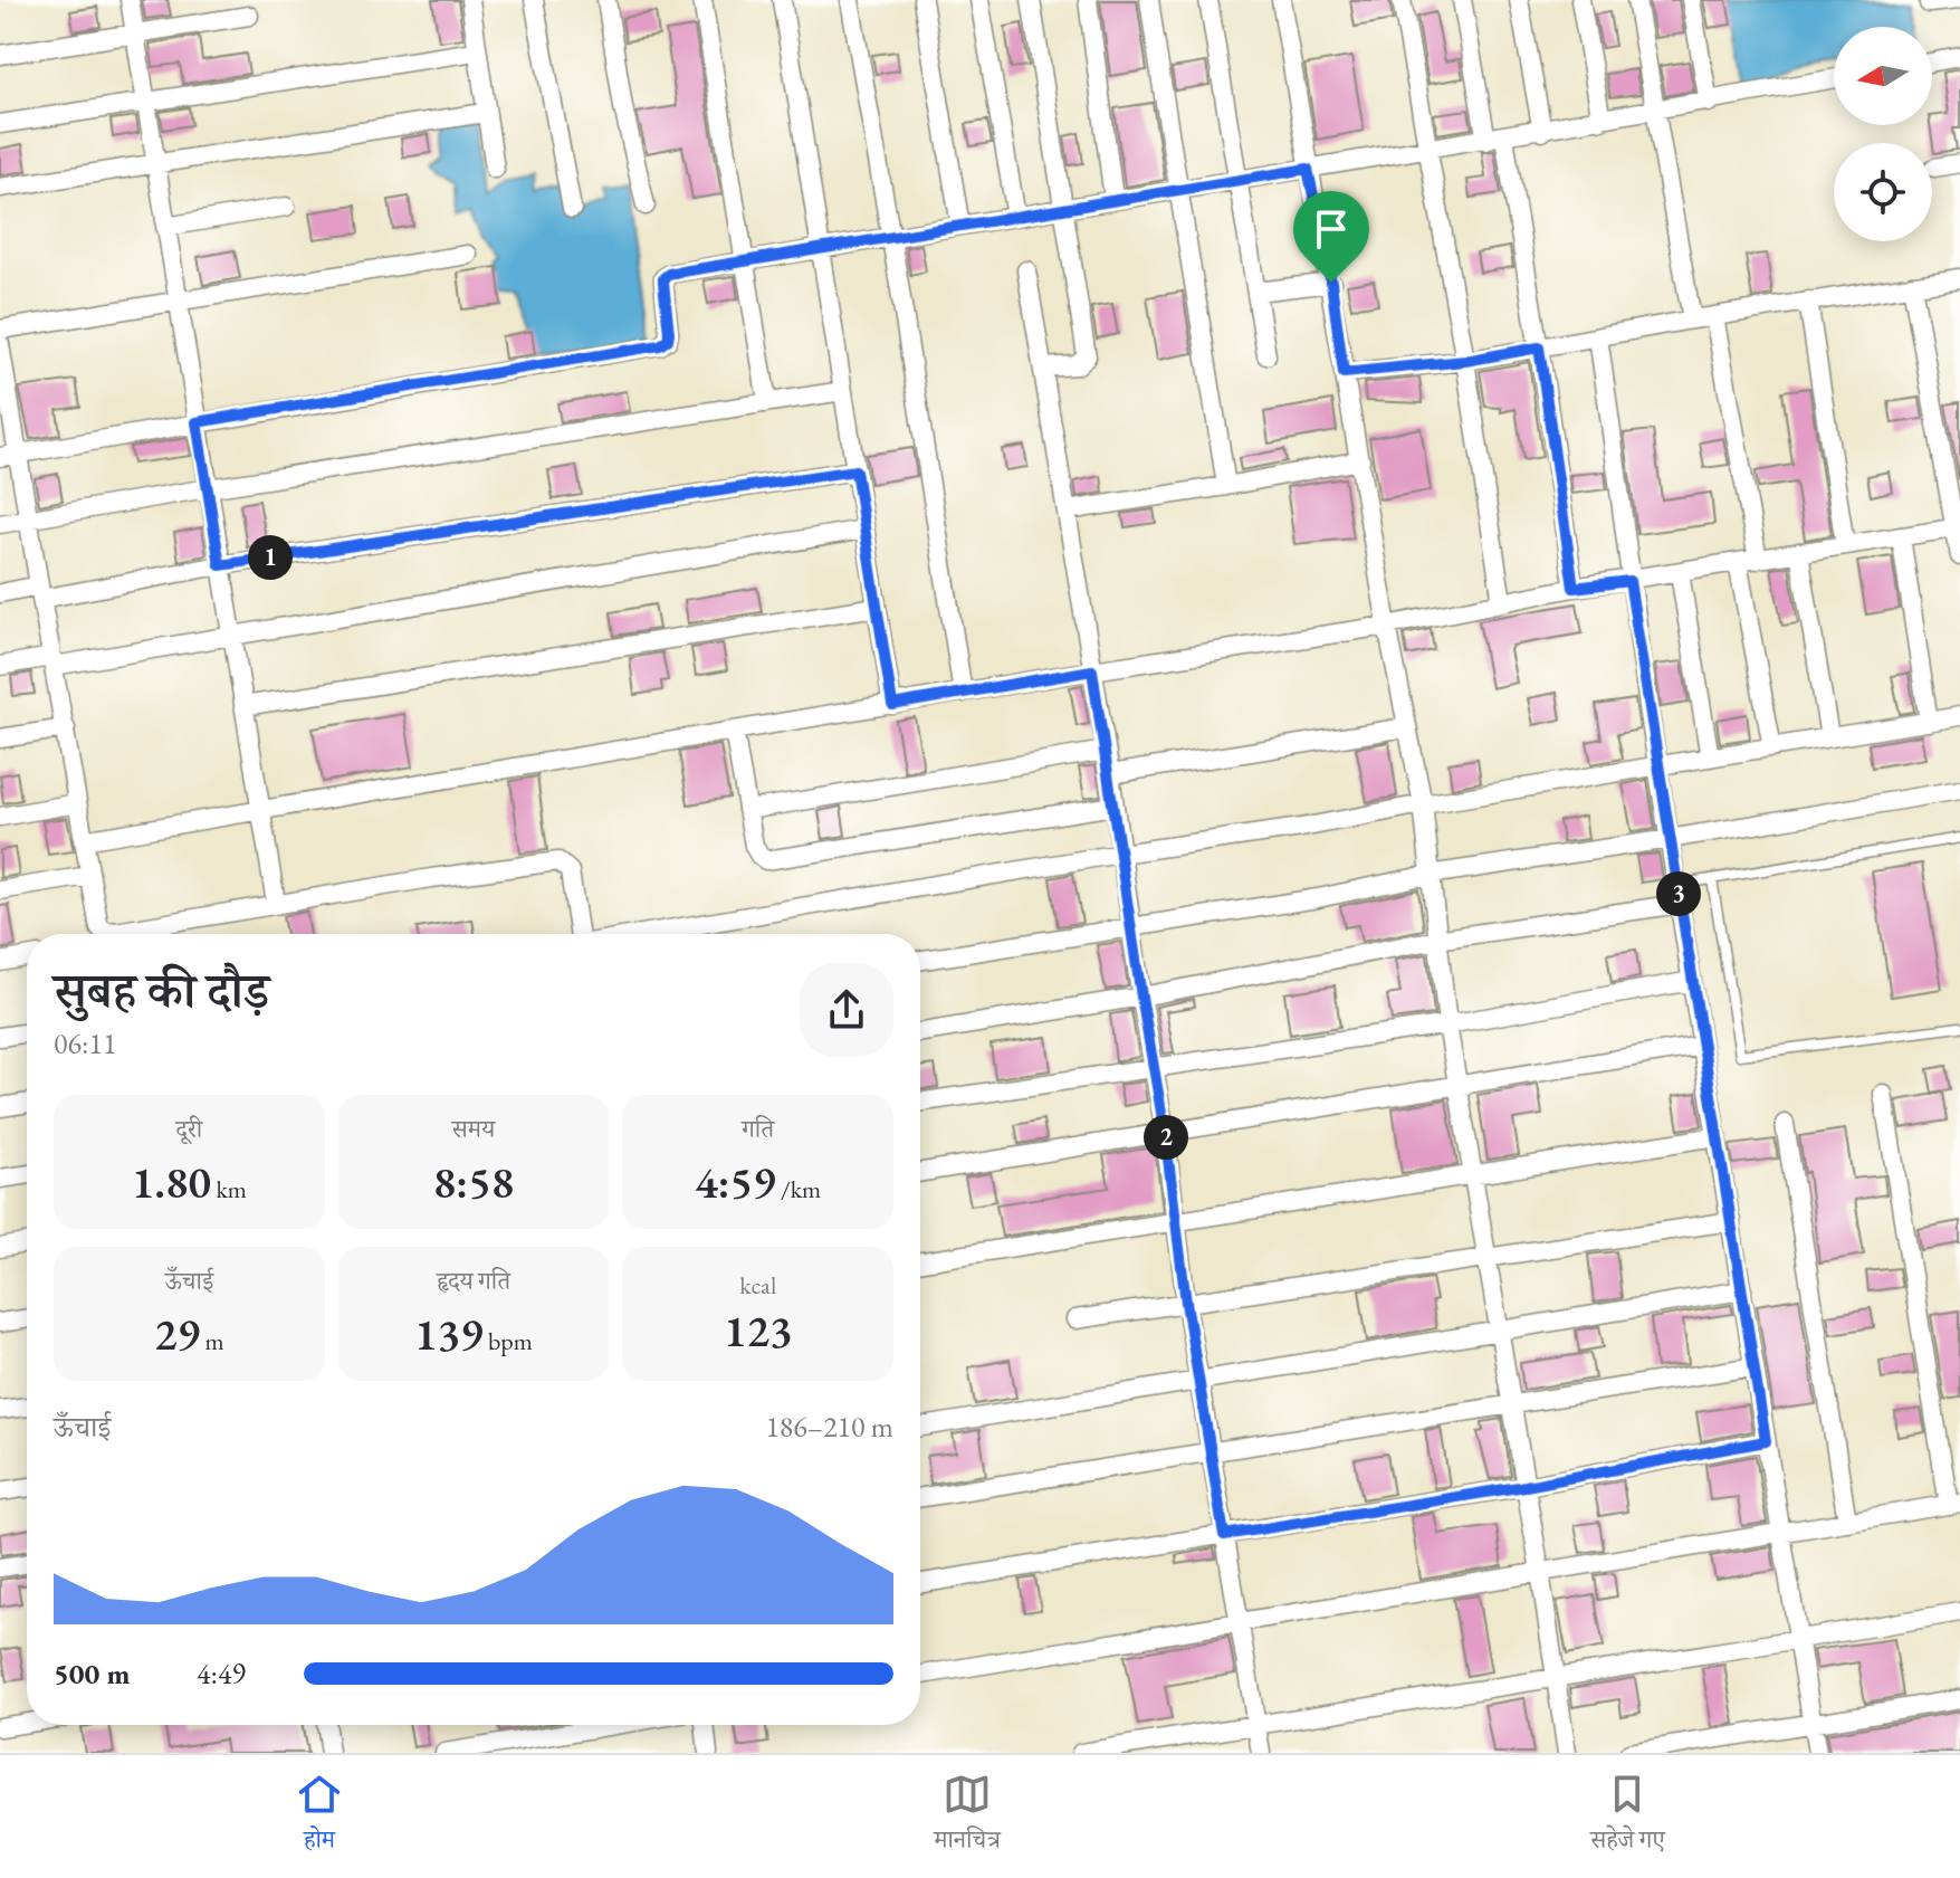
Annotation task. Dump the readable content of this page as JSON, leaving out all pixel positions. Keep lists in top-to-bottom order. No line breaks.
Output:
{"north":"left","page":{"pins":["1","3","2"],"heading":["सुबह की दौड़","06:11"],"stats":[["दूरी","1.80 km"],["समय","8:58"],["गति","4:59 /km"],["ऊँचाई","29 m"],["हृदय गति","139 bpm"],["kcal","123"]],"chart":["ऊँचाई","186–210 m"],"list":[{"name":"500 m","note":"4:49"}],"tabs":["होम","मानचित्र","सहेजे गए"]}}
